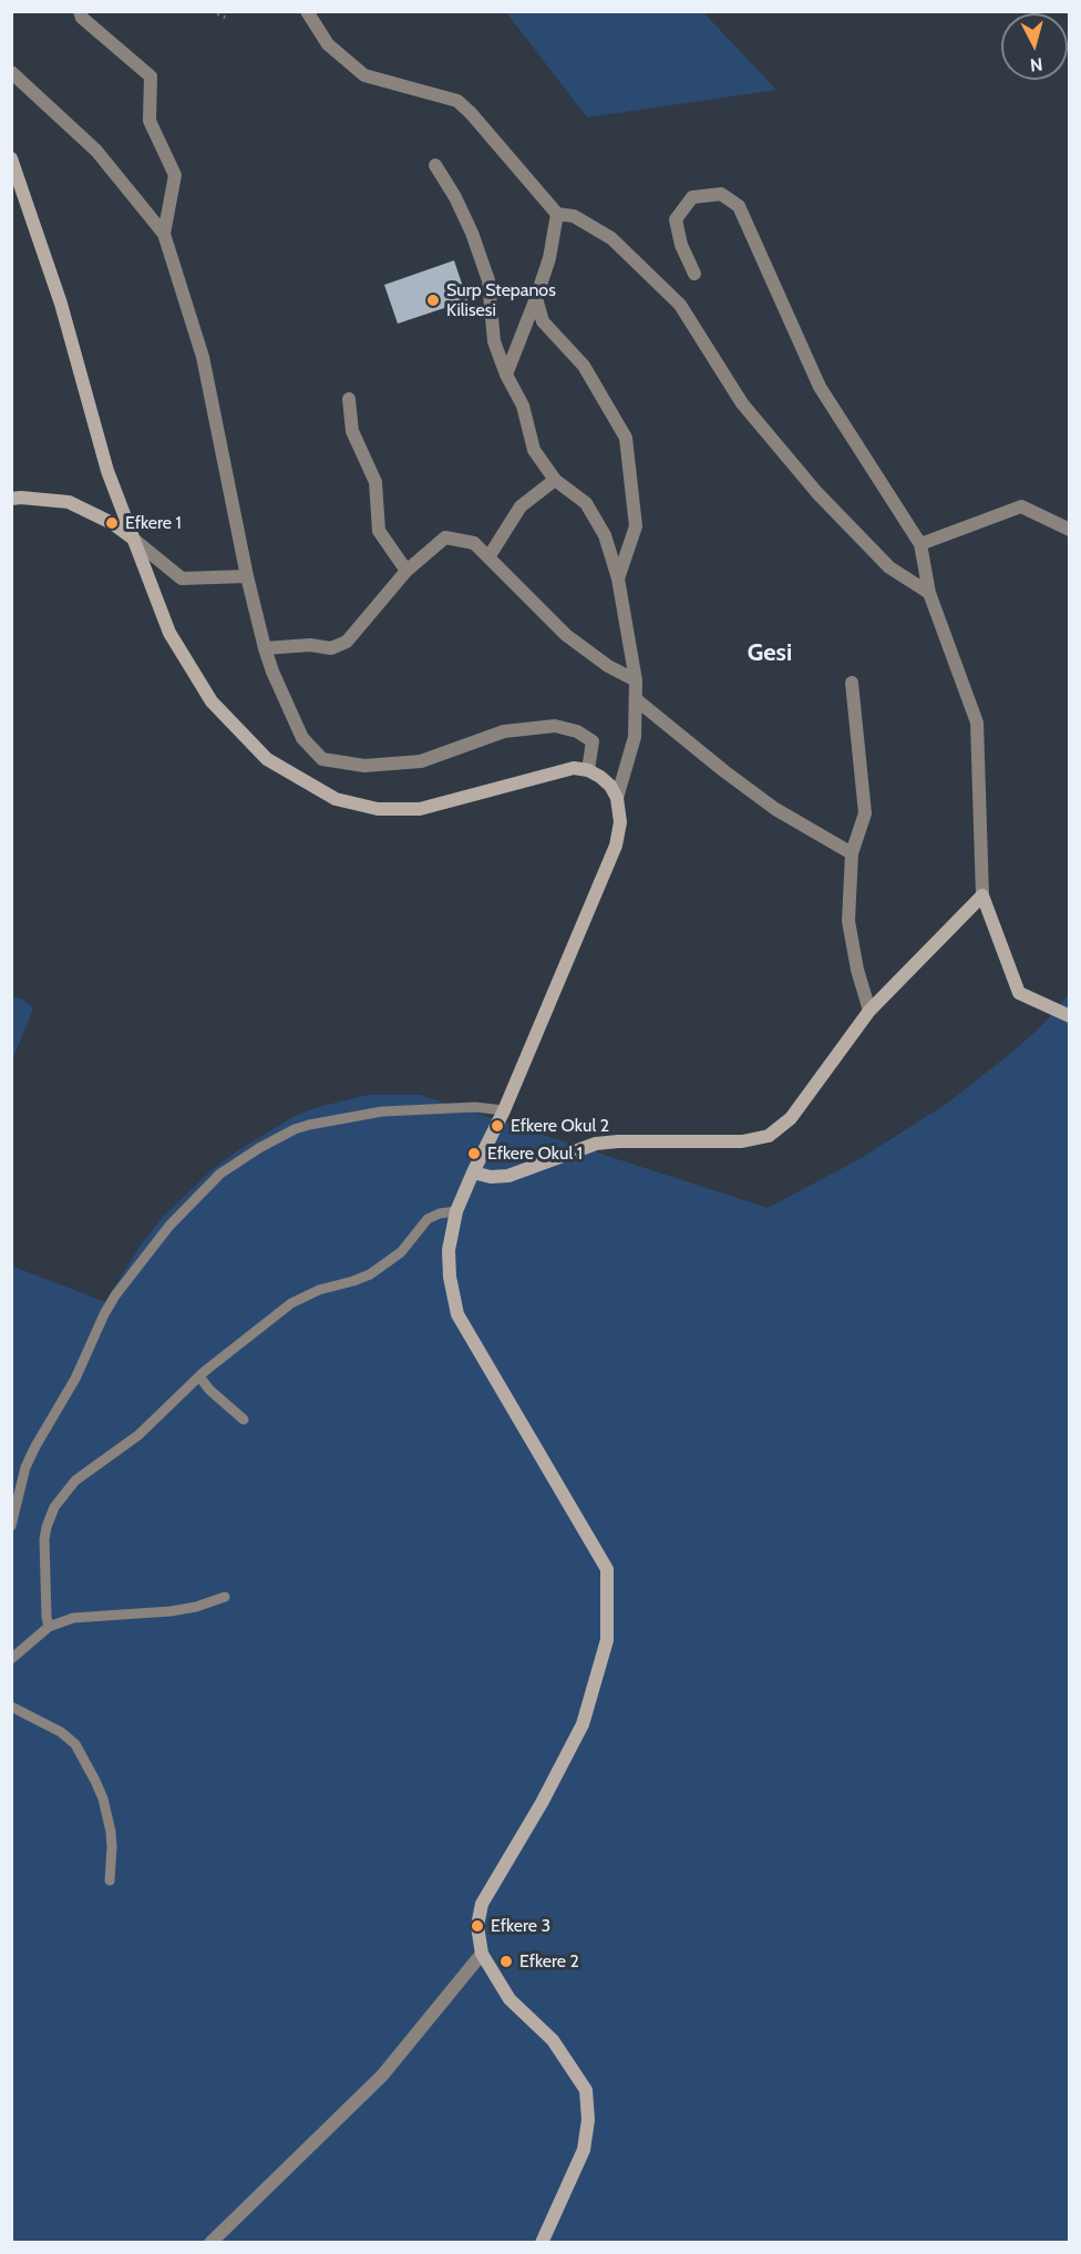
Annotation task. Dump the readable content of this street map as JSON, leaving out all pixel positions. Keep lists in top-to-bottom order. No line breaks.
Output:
{"districts":["Gesi"],"places":["Surp Stepanos Kilisesi","Efkere 1","Efkere Okul 2","Efkere Okul 1","Efkere 3","Efkere 2"],"north":"bottom"}
